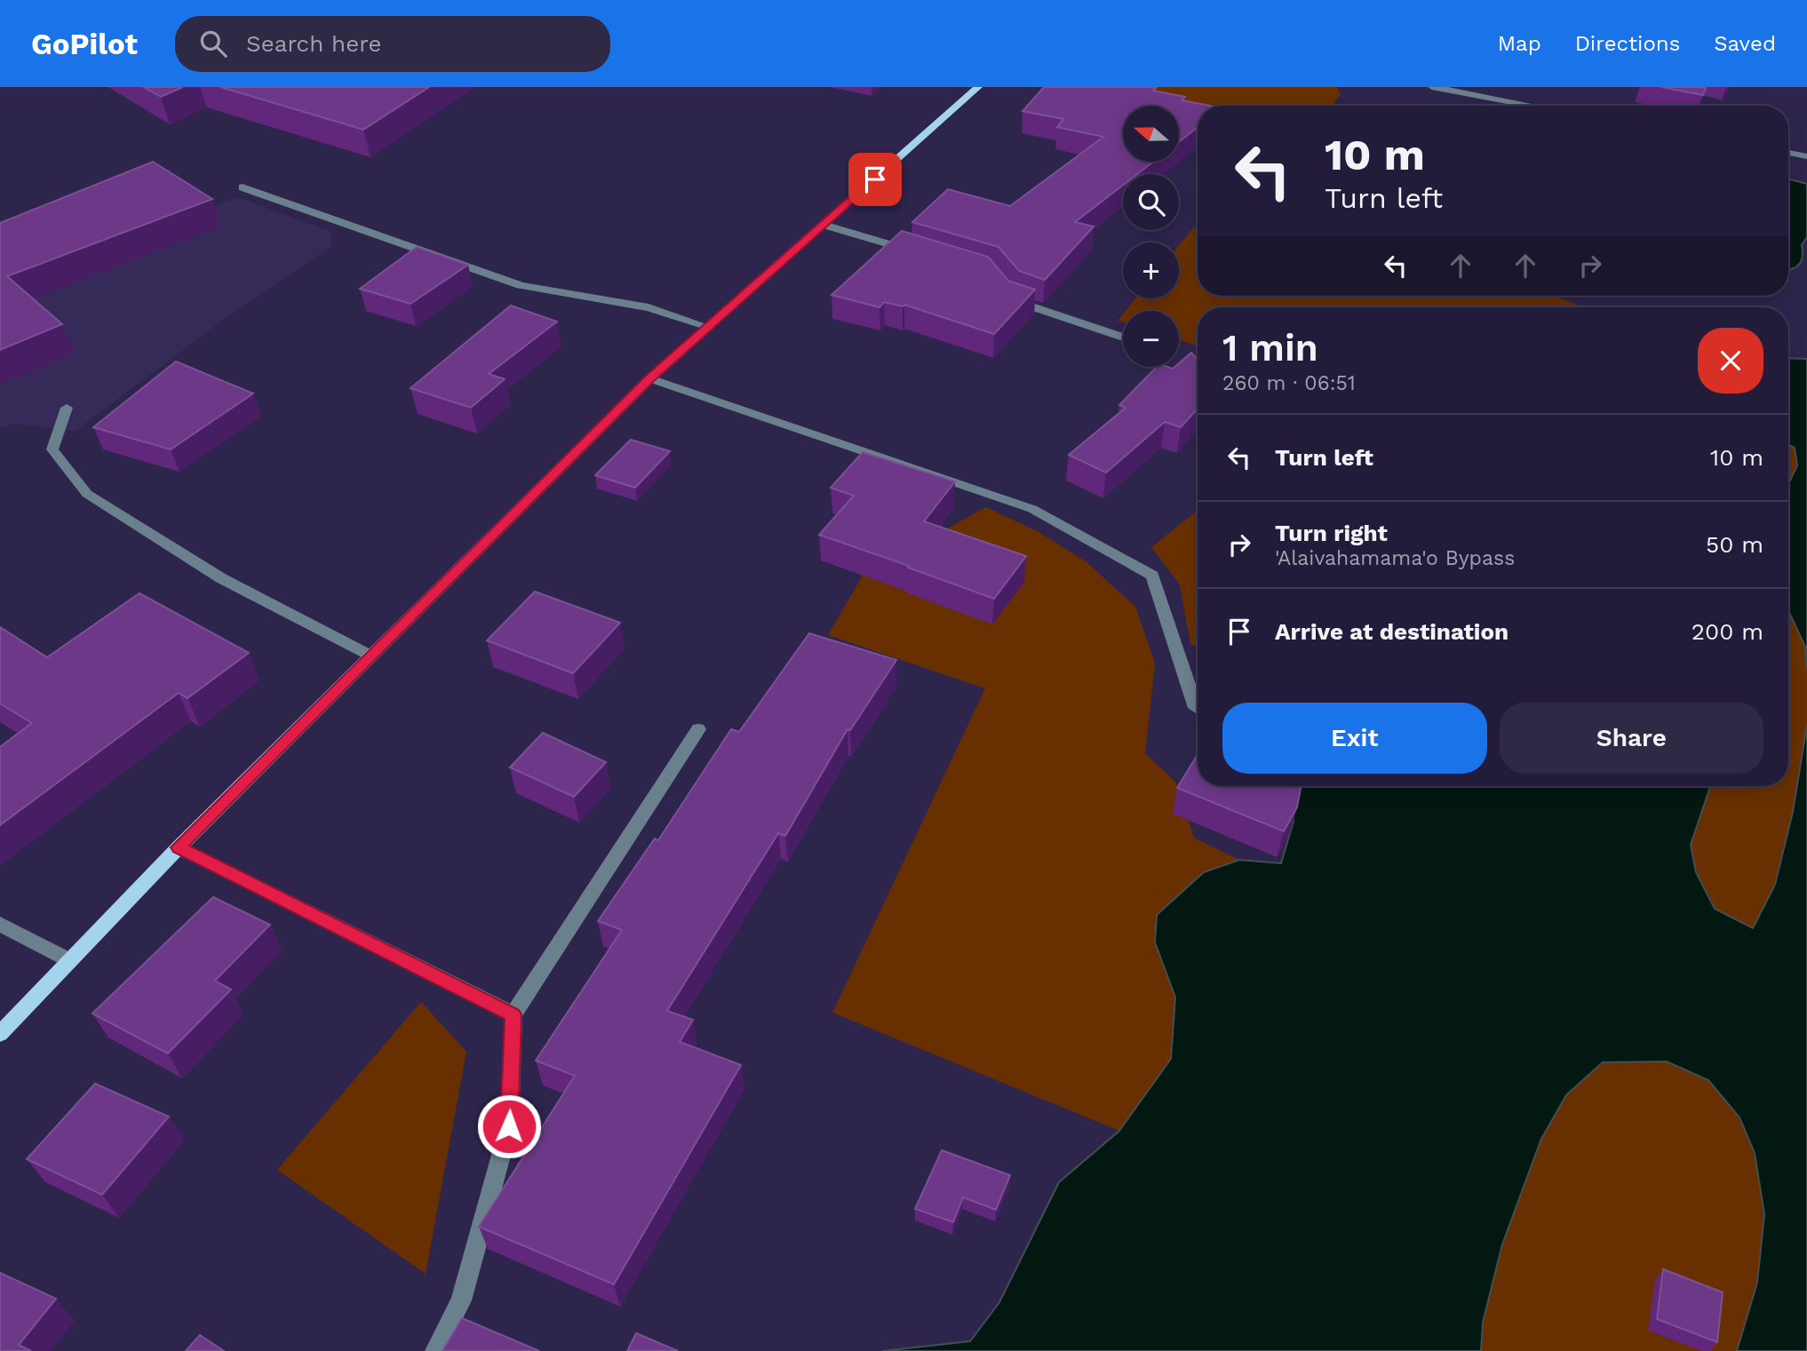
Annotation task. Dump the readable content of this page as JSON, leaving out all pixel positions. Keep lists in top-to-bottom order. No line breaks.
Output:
{"north":"left","page":{"header":"GoPilot","search":"Search here","nav":["Map","Directions","Saved"],"map_buttons":["+","−"],"turn":["10 m","Turn left"],"heading":["1 min","260 m · 06:51"],"list":[{"name":"Turn left","value":"10 m"},{"name":"Turn right","note":"'Alaivahamama'o Bypass","value":"50 m"},{"name":"Arrive at destination","value":"200 m"}],"buttons":["Exit","Share"]}}
